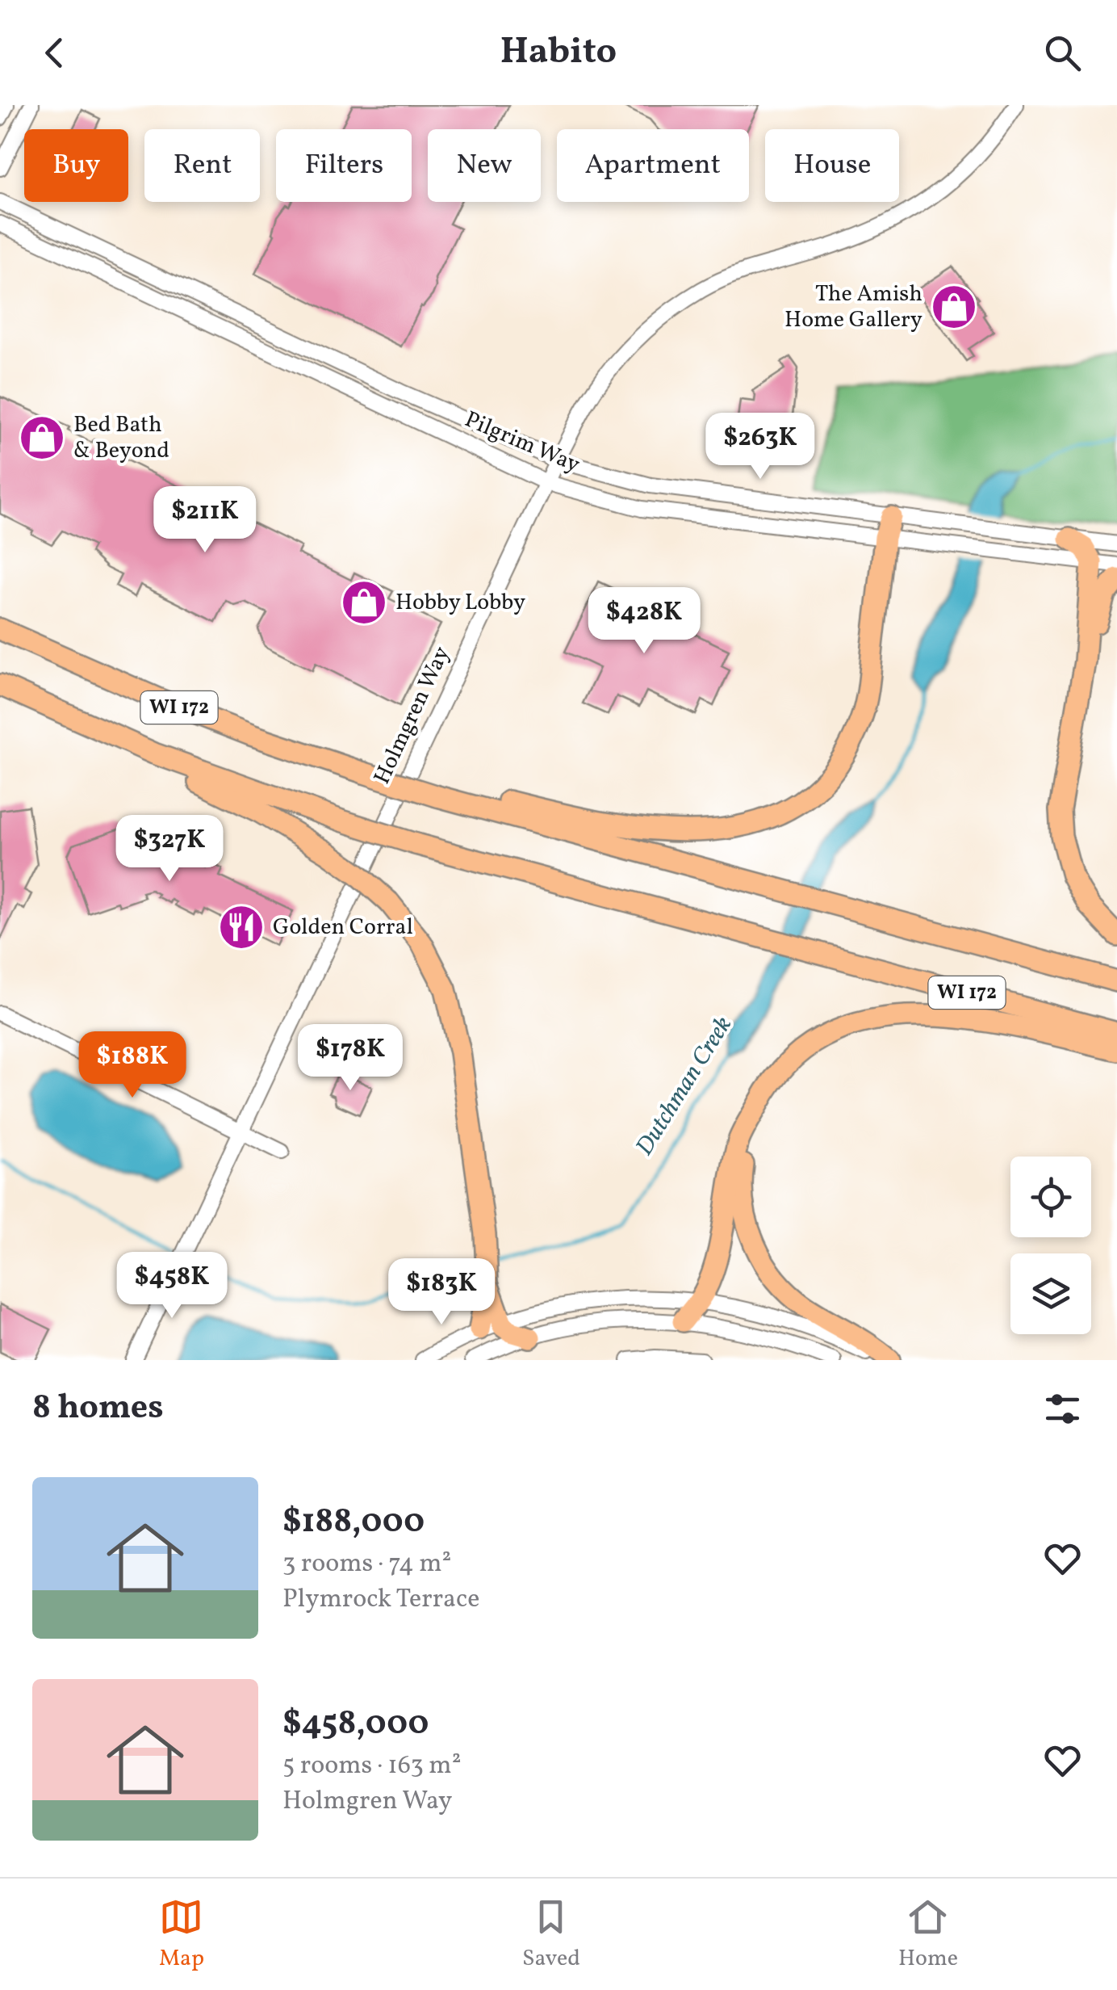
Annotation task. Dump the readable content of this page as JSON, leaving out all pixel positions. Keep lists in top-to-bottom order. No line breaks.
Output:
{"streets":{"highway":["WI 172"],"street":["Pilgrim Way","Holmgren Way"]},"crossings":[["Pilgrim Way","Holmgren Way"]],"water":["Dutchman Creek"],"places":{"shop":["The Amish Home Gallery","Bed Bath & Beyond","Hobby Lobby"],"restaurant":["Golden Corral"]},"page":{"header":"Habito","chip":["Buy","Rent","Filters","New","Apartment","House"],"price":["$263K","$211K","$428K","$327K","$178K","$188K","$458K","$183K"],"heading":"8 homes","list":[{"name":"$188,000","note":"3 rooms · 74 m² · Plymrock Terrace"},{"name":"$458,000","note":"5 rooms · 163 m² · Holmgren Way"}],"tabs":["Map","Saved","Home"]}}
